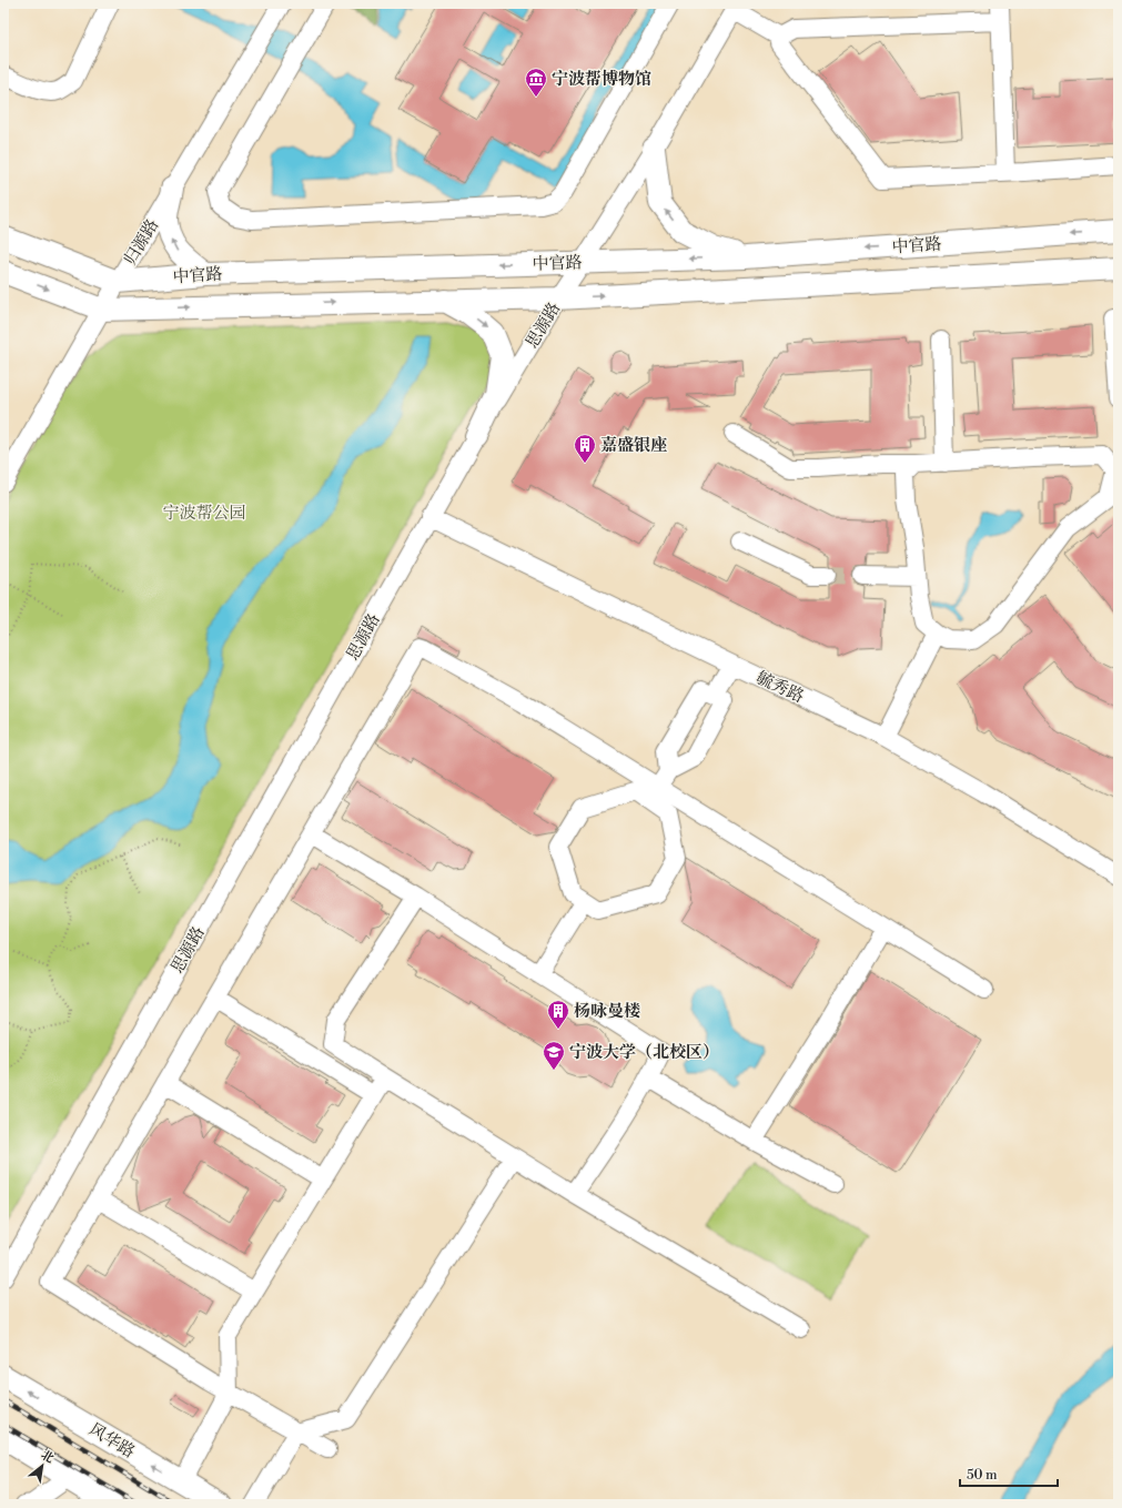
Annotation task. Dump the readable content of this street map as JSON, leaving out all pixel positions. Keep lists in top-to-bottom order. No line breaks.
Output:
{"streets":{"main road":["中官路","风华路"],"street":["归源路","思源路","毓秀路"]},"crossings":[["归源路","中官路"],["中官路","思源路"],["思源路","毓秀路"]],"parks":["宁波帮公园"],"places":{"museum":["宁波帮博物馆"],"building":["嘉盛银座","杨咏曼楼"],"school or university":["宁波大学（北校区）"]},"scale_bar":"50 m","north":"top right"}
